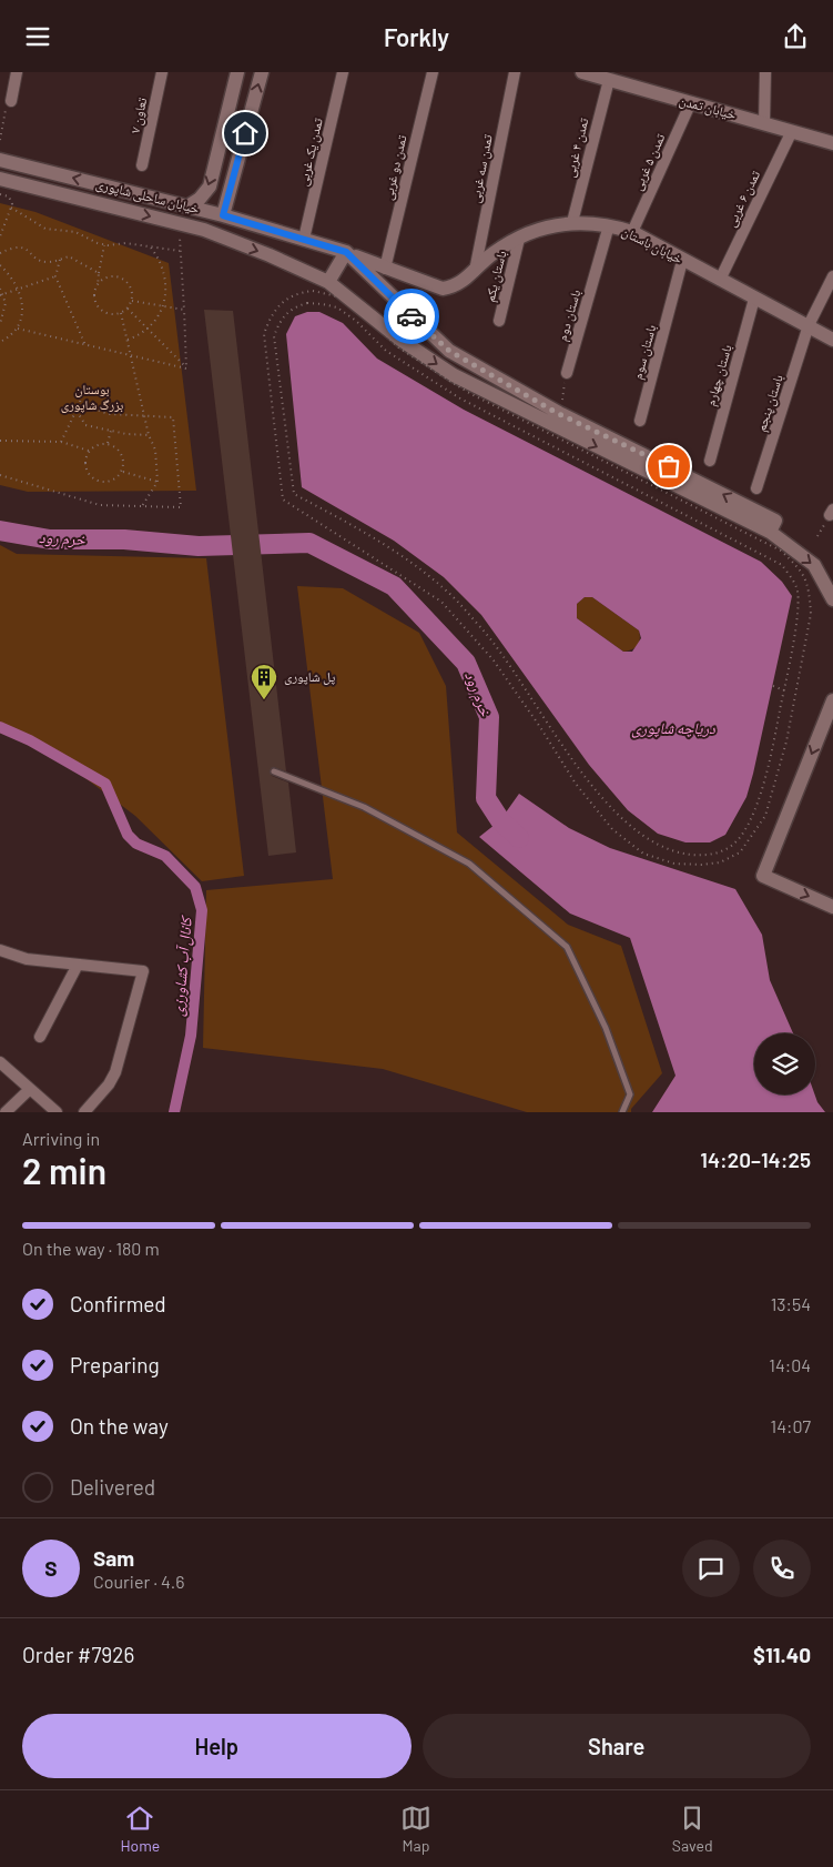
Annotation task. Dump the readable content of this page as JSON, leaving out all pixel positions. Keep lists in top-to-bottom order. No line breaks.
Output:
{"streets":{"street":["خیابان تمدن","تعاون ۷","تمدن ۴ غربی","تمدن یک غربی","تمدن ۵ غربی","تمدن دو غربی","تمدن سه غربی","خیابان ساحلی شاپوری","تمدن ۶ غربی","خیابان باستان","باستان یکم","باستان دوم","باستان سوم","باستان چهارم","باستان پنجم"]},"crossings":[["خیابان تمدن","تمدن ۴ غربی"],["خیابان تمدن","تمدن ۵ غربی"],["خیابان تمدن","تمدن ۶ غربی"],["تمدن ۴ غربی","خیابان باستان"],["تمدن یک غربی","خیابان ساحلی شاپوری"],["تمدن ۵ غربی","خیابان باستان"],["تمدن دو غربی","خیابان باستان"],["تمدن سه غربی","خیابان باستان"],["خیابان ساحلی شاپوری","خیابان باستان"],["تمدن ۶ غربی","خیابان باستان"],["خیابان باستان","باستان یکم"],["خیابان باستان","باستان دوم"],["خیابان باستان","باستان سوم"],["خیابان باستان","باستان چهارم"],["خیابان باستان","باستان پنجم"]],"water":["خرم رود","دریاچه شاپوری","کانال آب کشاورزی"],"parks":["بوستان بزرگ شاپوری"],"places":{"building":["پل شاپوری"]},"page":{"header":"Forkly","heading":["2 min","Arriving in","14:20–14:25"],"panel":["Sam","Courier · 4.6","Order #7926","$11.40"],"bar":"On the way · 180 m","list":[["Confirmed","13:54"],["Preparing","14:04"],["On the way","14:07"],"Delivered"],"round":"S","buttons":["Help","Share"],"tabs":["Home","Map","Saved"]}}
